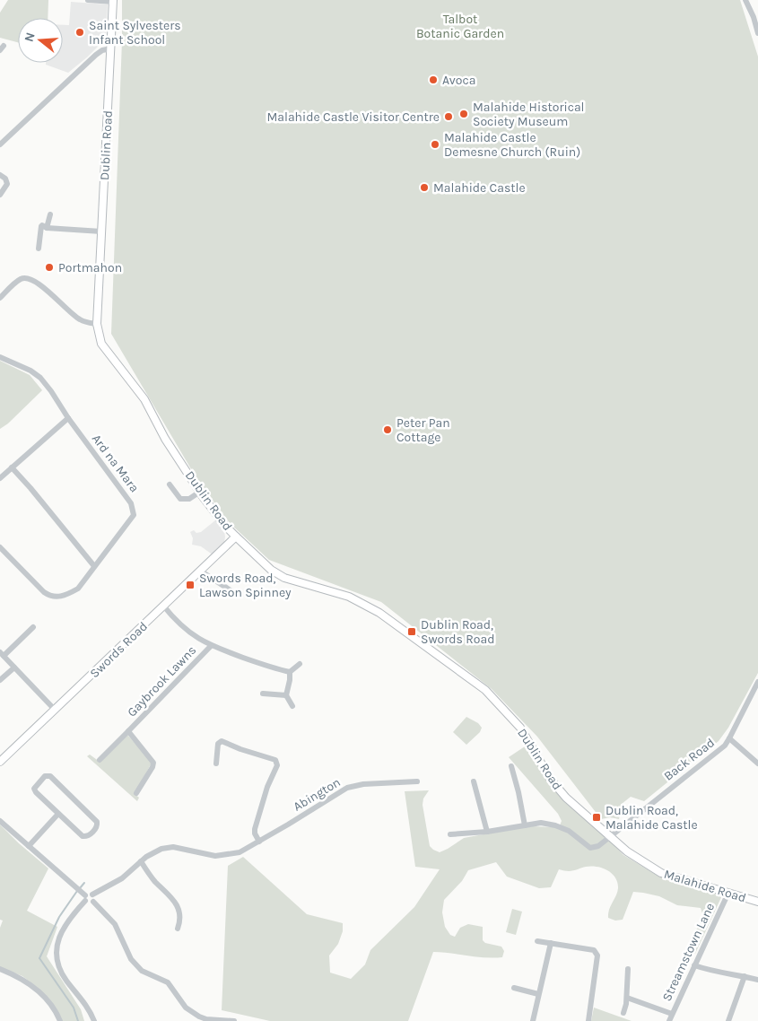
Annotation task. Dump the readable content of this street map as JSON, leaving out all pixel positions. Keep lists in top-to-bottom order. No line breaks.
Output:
{"streets":{"main road":["Dublin Road","Swords Road","Malahide Road"],"street":["Ard na Mara","Gaybrook Lawns","Back Road","Abington","Streamstown Lane"]},"crossings":[["Dublin Road","Swords Road"],["Dublin Road","Back Road"],["Dublin Road","Malahide Road"],["Swords Road","Gaybrook Lawns"],["Back Road","Malahide Road"],["Malahide Road","Streamstown Lane"]],"parks":["Talbot Botanic Garden"],"places":{"other":["Saint Sylvesters Infant School","Avoca","Malahide Historical Society Museum","Malahide Castle Visitor Centre","Malahide Castle Demesne Church (Ruin)","Malahide Castle","Portmahon","Peter Pan Cottage"],"transit":["Swords Road, Lawson Spinney","Dublin Road, Swords Road","Dublin Road, Malahide Castle"]},"north":"left"}
